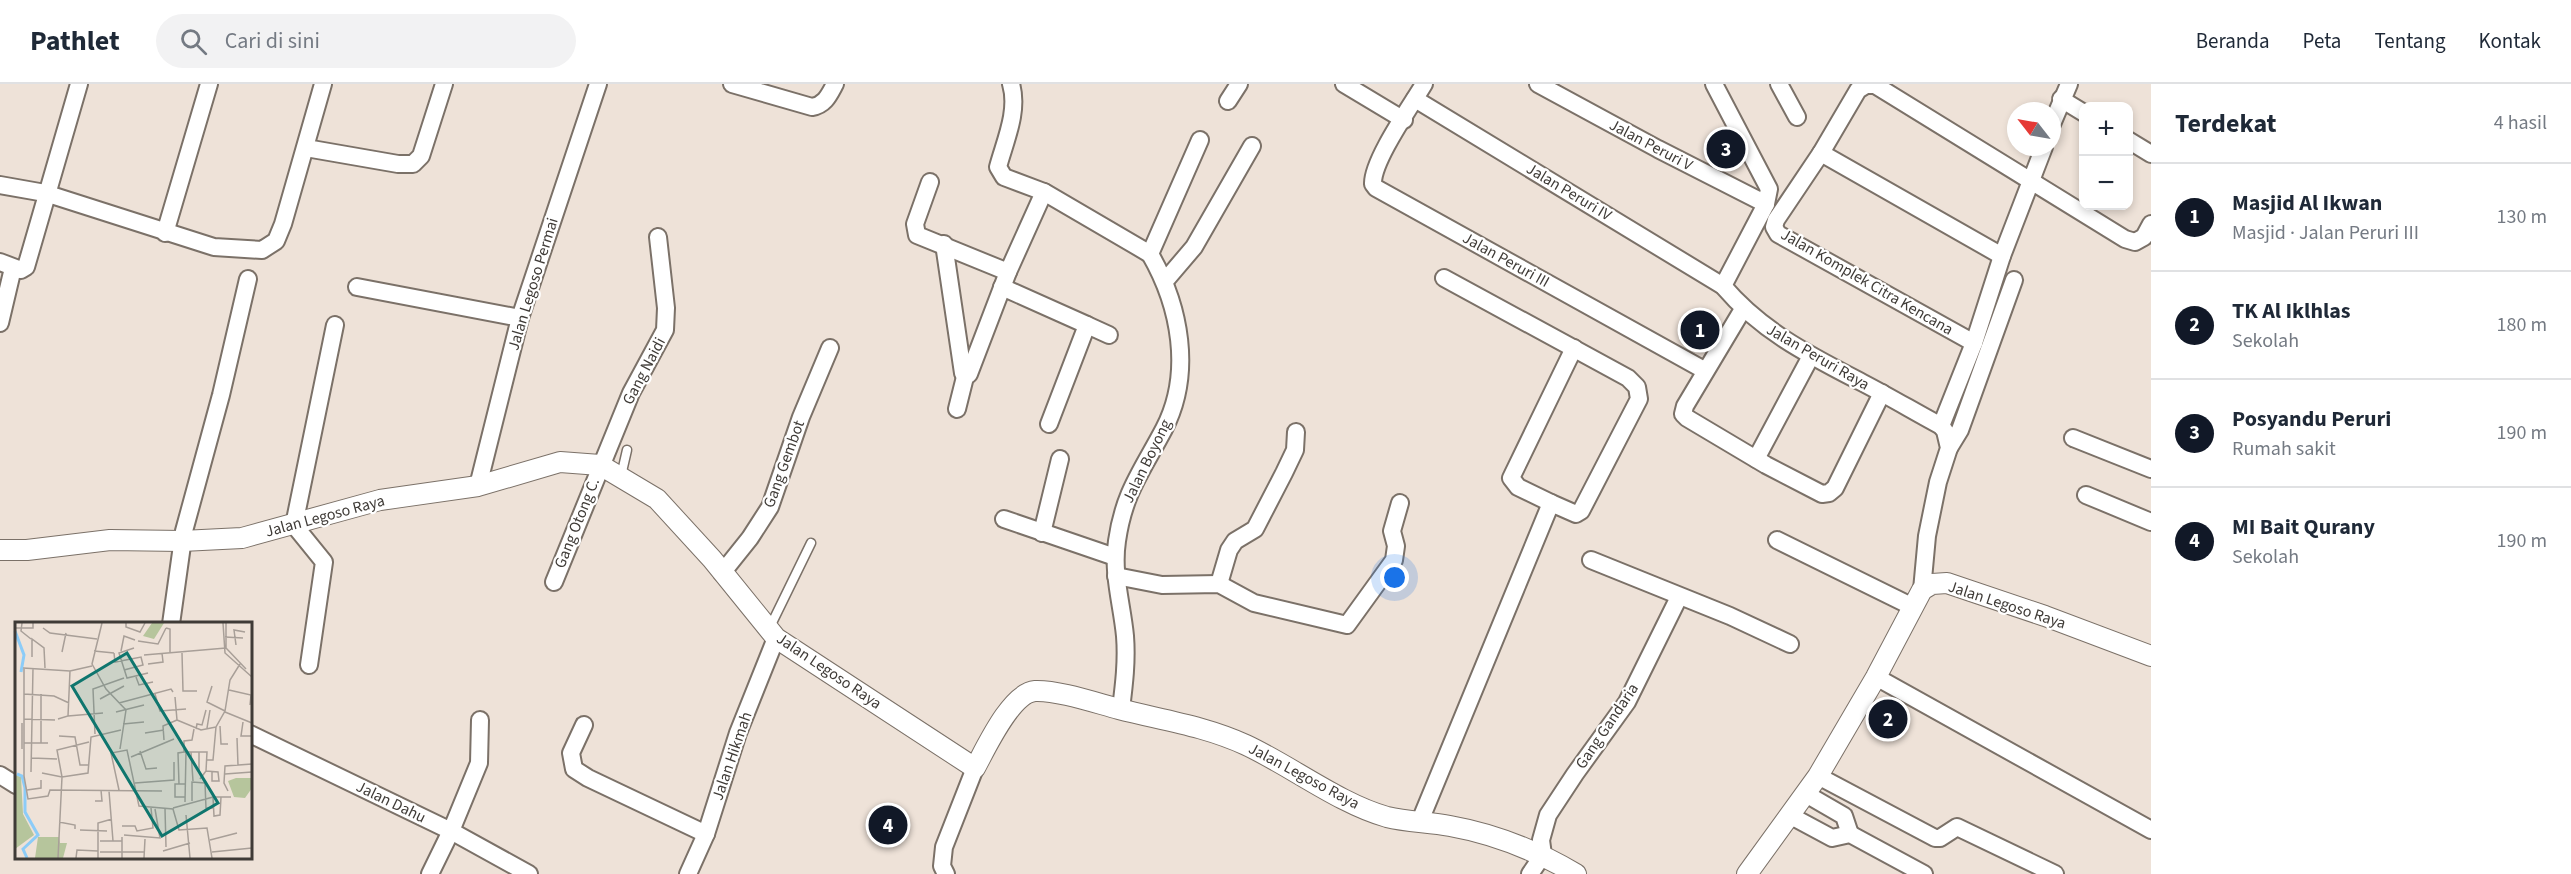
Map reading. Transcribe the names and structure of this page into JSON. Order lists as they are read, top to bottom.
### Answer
{
  "streets": {
    "street": [
      "Jalan Peruri V",
      "Jalan Peruri IV",
      "Jalan Peruri III",
      "Jalan Komplek Citra Kencana",
      "Jalan Legoso Permai",
      "Jalan Peruri Raya",
      "Gang Naidi",
      "Jalan Boyong",
      "Gang Gembot",
      "Jalan Legoso Raya",
      "Gang Otong C.",
      "Gang Gandaria",
      "Jalan Hikmah",
      "Jalan Dahu"
    ]
  },
  "crossings": [
    ["Jalan Peruri IV", "Jalan Peruri III"],
    ["Jalan Peruri IV", "Jalan Peruri Raya"],
    ["Jalan Komplek Citra Kencana", "Jalan Peruri Raya"],
    ["Jalan Legoso Permai", "Jalan Legoso Raya"],
    ["Gang Naidi", "Jalan Legoso Raya"],
    ["Gang Naidi", "Gang Otong C."],
    ["Jalan Boyong", "Jalan Legoso Raya"],
    ["Gang Gembot", "Jalan Legoso Raya"],
    ["Jalan Legoso Raya", "Gang Otong C."],
    ["Jalan Legoso Raya", "Gang Gandaria"],
    ["Jalan Legoso Raya", "Jalan Hikmah"]
  ],
  "north": "top left",
  "page": {
    "header": "Pathlet",
    "search": "Cari di sini",
    "nav": [
      "Beranda",
      "Peta",
      "Tentang",
      "Kontak"
    ],
    "heading": ["Terdekat", "4 hasil"],
    "map_buttons": ["+", "−"],
    "pins": [
      "3",
      "1",
      "2",
      "4"
    ],
    "list": [
      {
        "mark": "1",
        "name": "Masjid Al Ikwan",
        "note": "Masjid · Jalan Peruri III",
        "value": "130 m"
      },
      {
        "mark": "2",
        "name": "TK Al Iklhlas",
        "note": "Sekolah",
        "value": "180 m"
      },
      {
        "mark": "3",
        "name": "Posyandu Peruri",
        "note": "Rumah sakit",
        "value": "190 m"
      },
      {
        "mark": "4",
        "name": "MI Bait Qurany",
        "note": "Sekolah",
        "value": "190 m"
      }
    ]
  }
}
